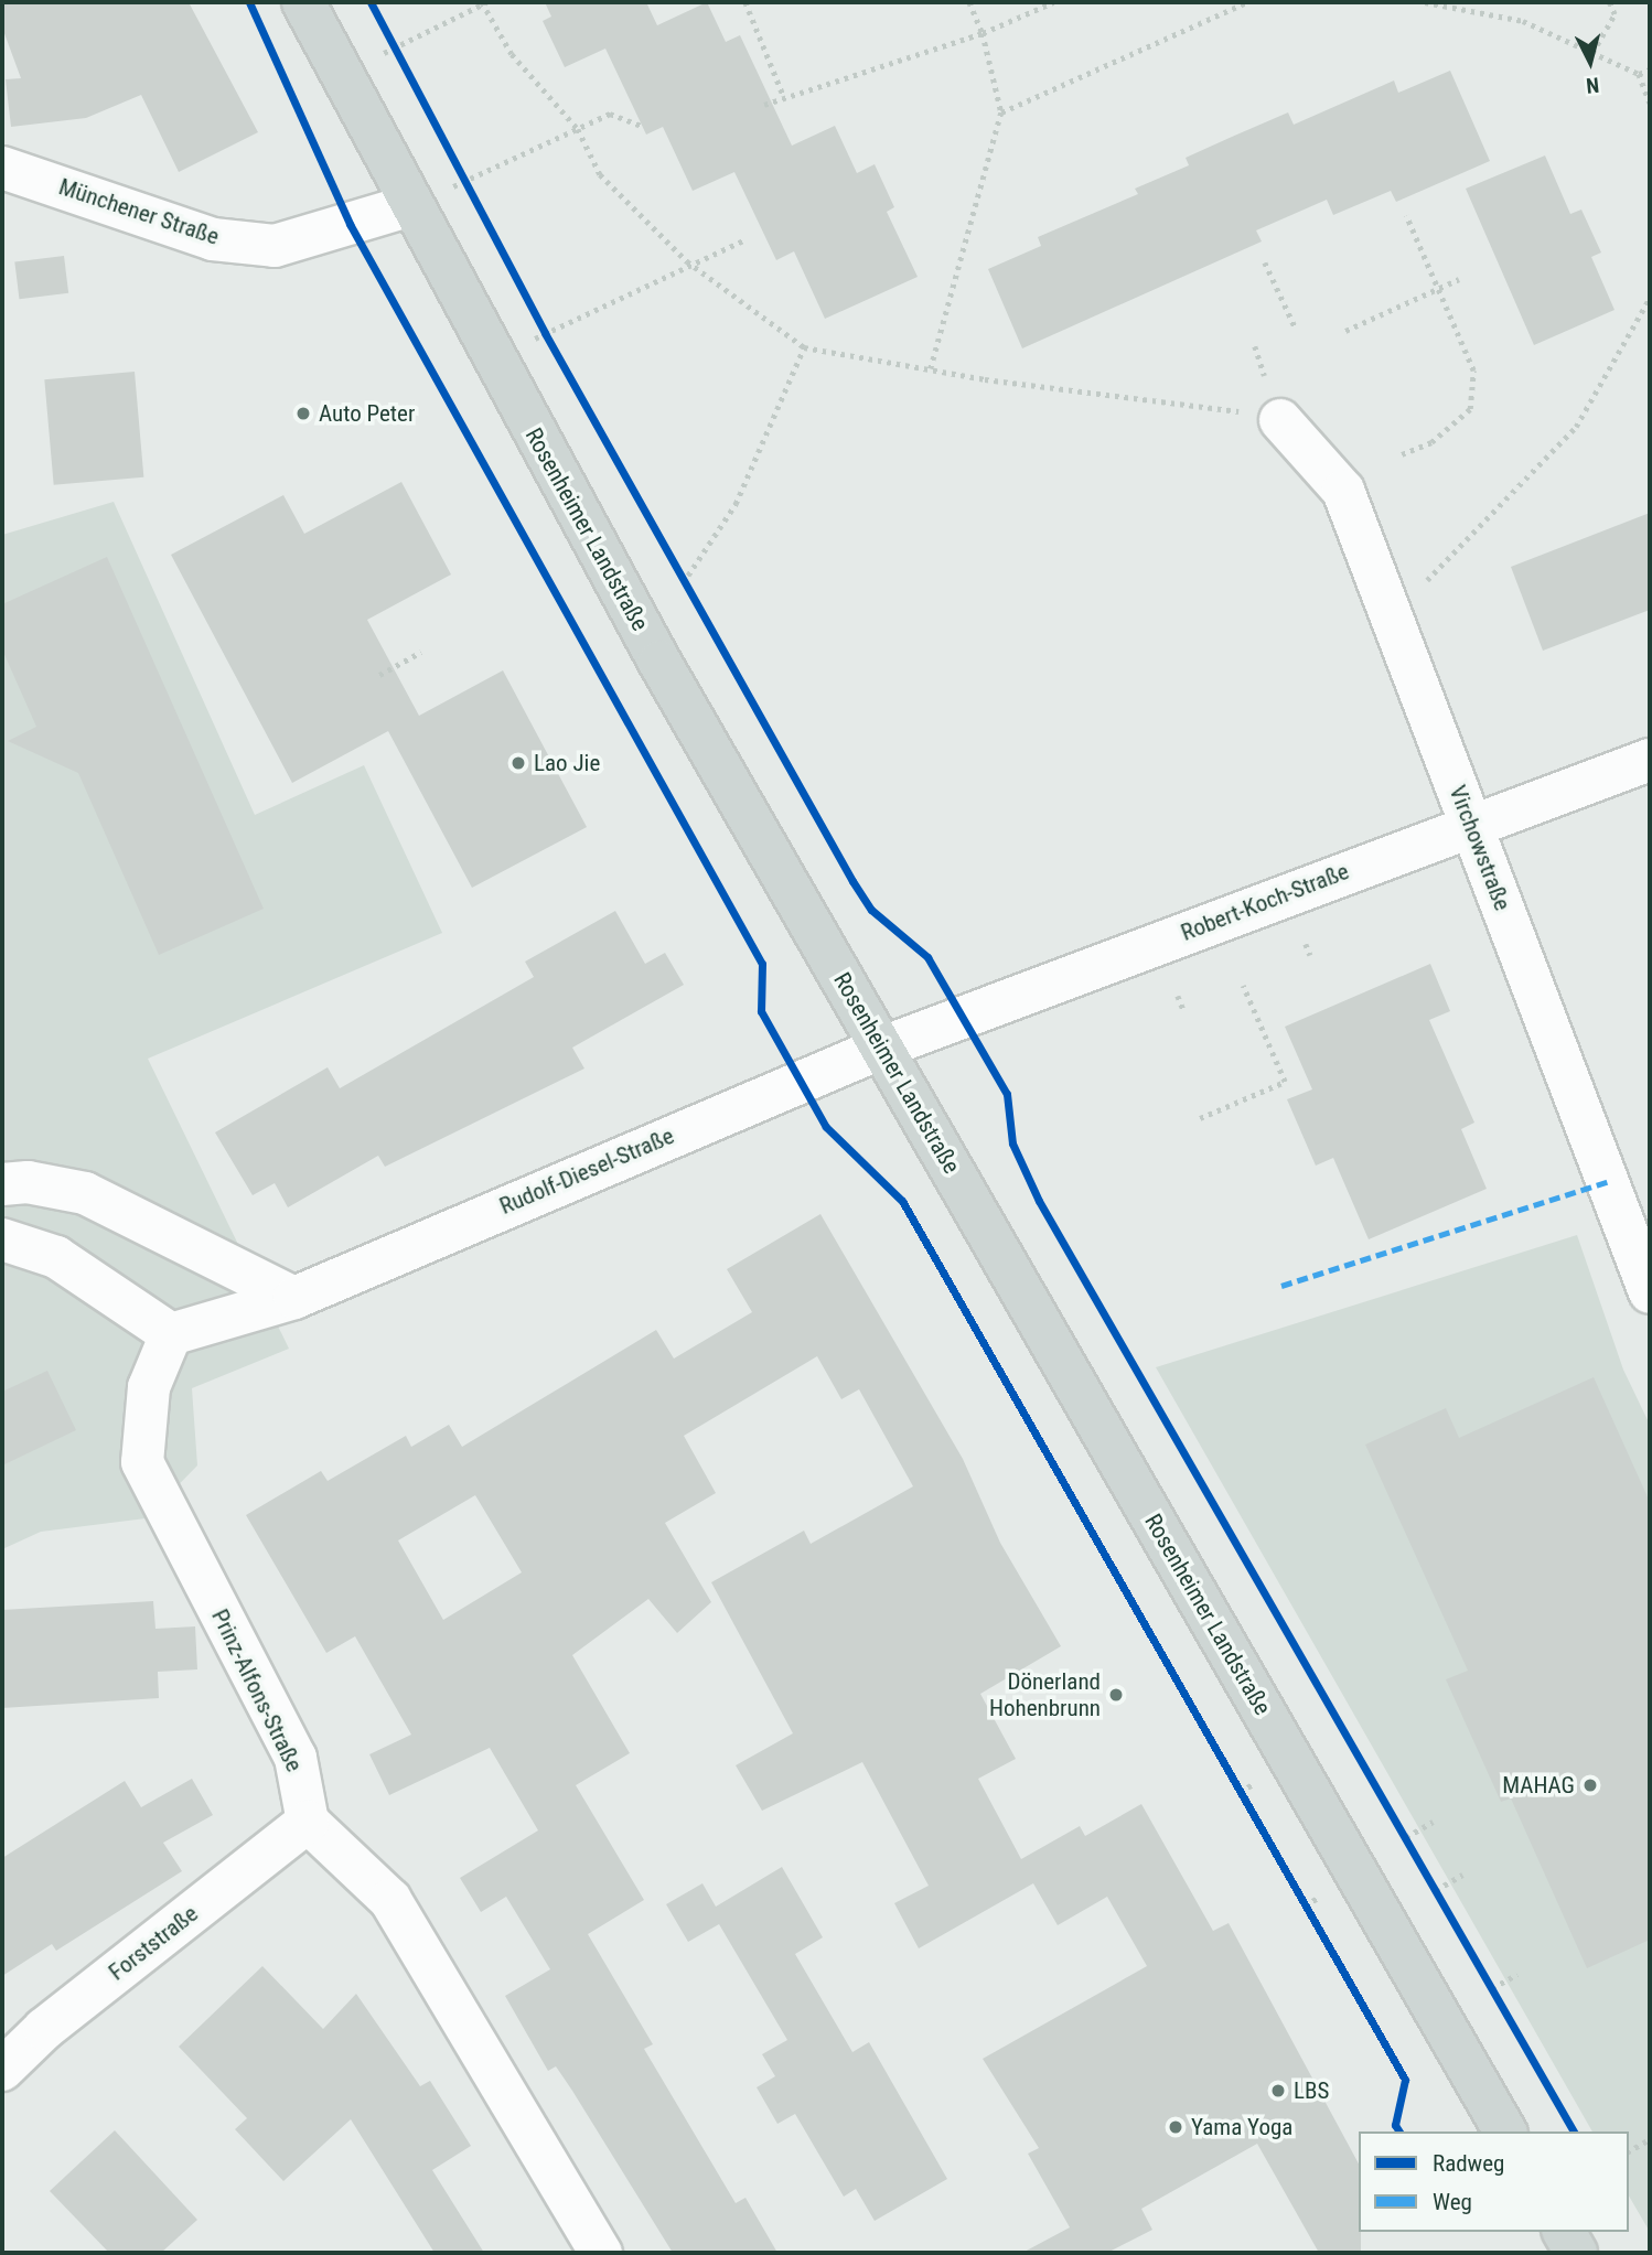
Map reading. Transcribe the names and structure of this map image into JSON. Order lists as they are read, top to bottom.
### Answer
{
  "streets": {
    "main road": ["Rosenheimer Landstraße"],
    "street": [
      "Münchener Straße",
      "Virchowstraße",
      "Robert-Koch-Straße",
      "Rudolf-Diesel-Straße",
      "Prinz-Alfons-Straße",
      "Forststraße"
    ]
  },
  "crossings": [
    ["Münchener Straße", "Rosenheimer Landstraße"],
    ["Rosenheimer Landstraße", "Robert-Koch-Straße"],
    ["Rosenheimer Landstraße", "Rudolf-Diesel-Straße"],
    ["Virchowstraße", "Robert-Koch-Straße"],
    ["Robert-Koch-Straße", "Rudolf-Diesel-Straße"],
    ["Rudolf-Diesel-Straße", "Prinz-Alfons-Straße"],
    ["Prinz-Alfons-Straße", "Forststraße"]
  ],
  "places": [
    "Auto Peter",
    "Lao Jie",
    "Dönerland Hohenbrunn",
    "MAHAG",
    "LBS",
    "Yama Yoga"
  ],
  "legend": ["Radweg", "Weg"],
  "north": "bottom"
}
